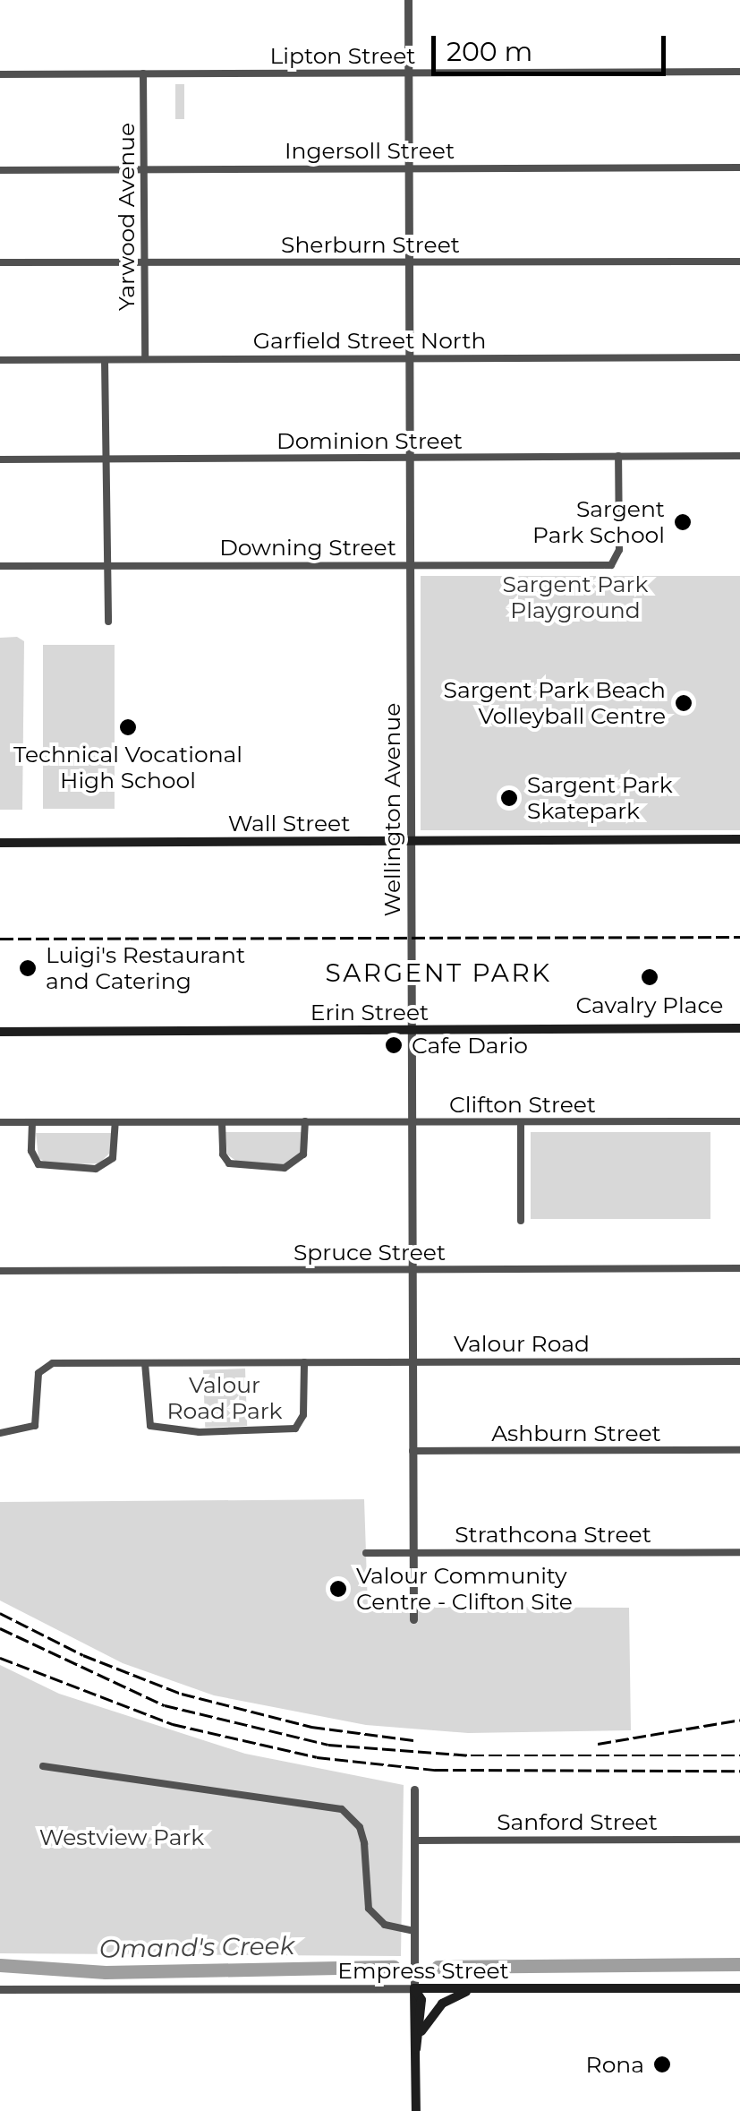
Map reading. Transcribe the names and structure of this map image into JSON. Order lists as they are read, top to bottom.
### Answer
{
  "streets": {
    "main road": ["Wall Street", "Erin Street", "Empress Street"],
    "street": [
      "Lipton Street",
      "Ingersoll Street",
      "Yarwood Avenue",
      "Sherburn Street",
      "Garfield Street North",
      "Dominion Street",
      "Downing Street",
      "Wellington Avenue",
      "Clifton Street",
      "Spruce Street",
      "Valour Road",
      "Ashburn Street",
      "Strathcona Street",
      "Sanford Street"
    ]
  },
  "crossings": [
    ["Lipton Street", "Yarwood Avenue"],
    ["Lipton Street", "Wellington Avenue"],
    ["Ingersoll Street", "Yarwood Avenue"],
    ["Ingersoll Street", "Wellington Avenue"],
    ["Yarwood Avenue", "Sherburn Street"],
    ["Yarwood Avenue", "Garfield Street North"],
    ["Sherburn Street", "Wellington Avenue"],
    ["Garfield Street North", "Wellington Avenue"],
    ["Dominion Street", "Downing Street"],
    ["Dominion Street", "Wellington Avenue"],
    ["Downing Street", "Wellington Avenue"],
    ["Wellington Avenue", "Wall Street"],
    ["Wellington Avenue", "Erin Street"],
    ["Wellington Avenue", "Clifton Street"],
    ["Wellington Avenue", "Spruce Street"],
    ["Wellington Avenue", "Valour Road"],
    ["Wellington Avenue", "Ashburn Street"],
    ["Wellington Avenue", "Strathcona Street"]
  ],
  "districts": ["SARGENT PARK"],
  "water": ["Omand's Creek"],
  "parks": ["Sargent Park Playground", "Valour Road Park", "Westview Park"],
  "places": [
    "Sargent Park School",
    "Sargent Park Beach Volleyball Centre",
    "Technical Vocational High School",
    "Sargent Park Skatepark",
    "Luigi's Restaurant and Catering",
    "Cavalry Place",
    "Cafe Dario",
    "Valour Community Centre - Clifton Site",
    "Rona"
  ],
  "scale_bar": "200 m"
}
